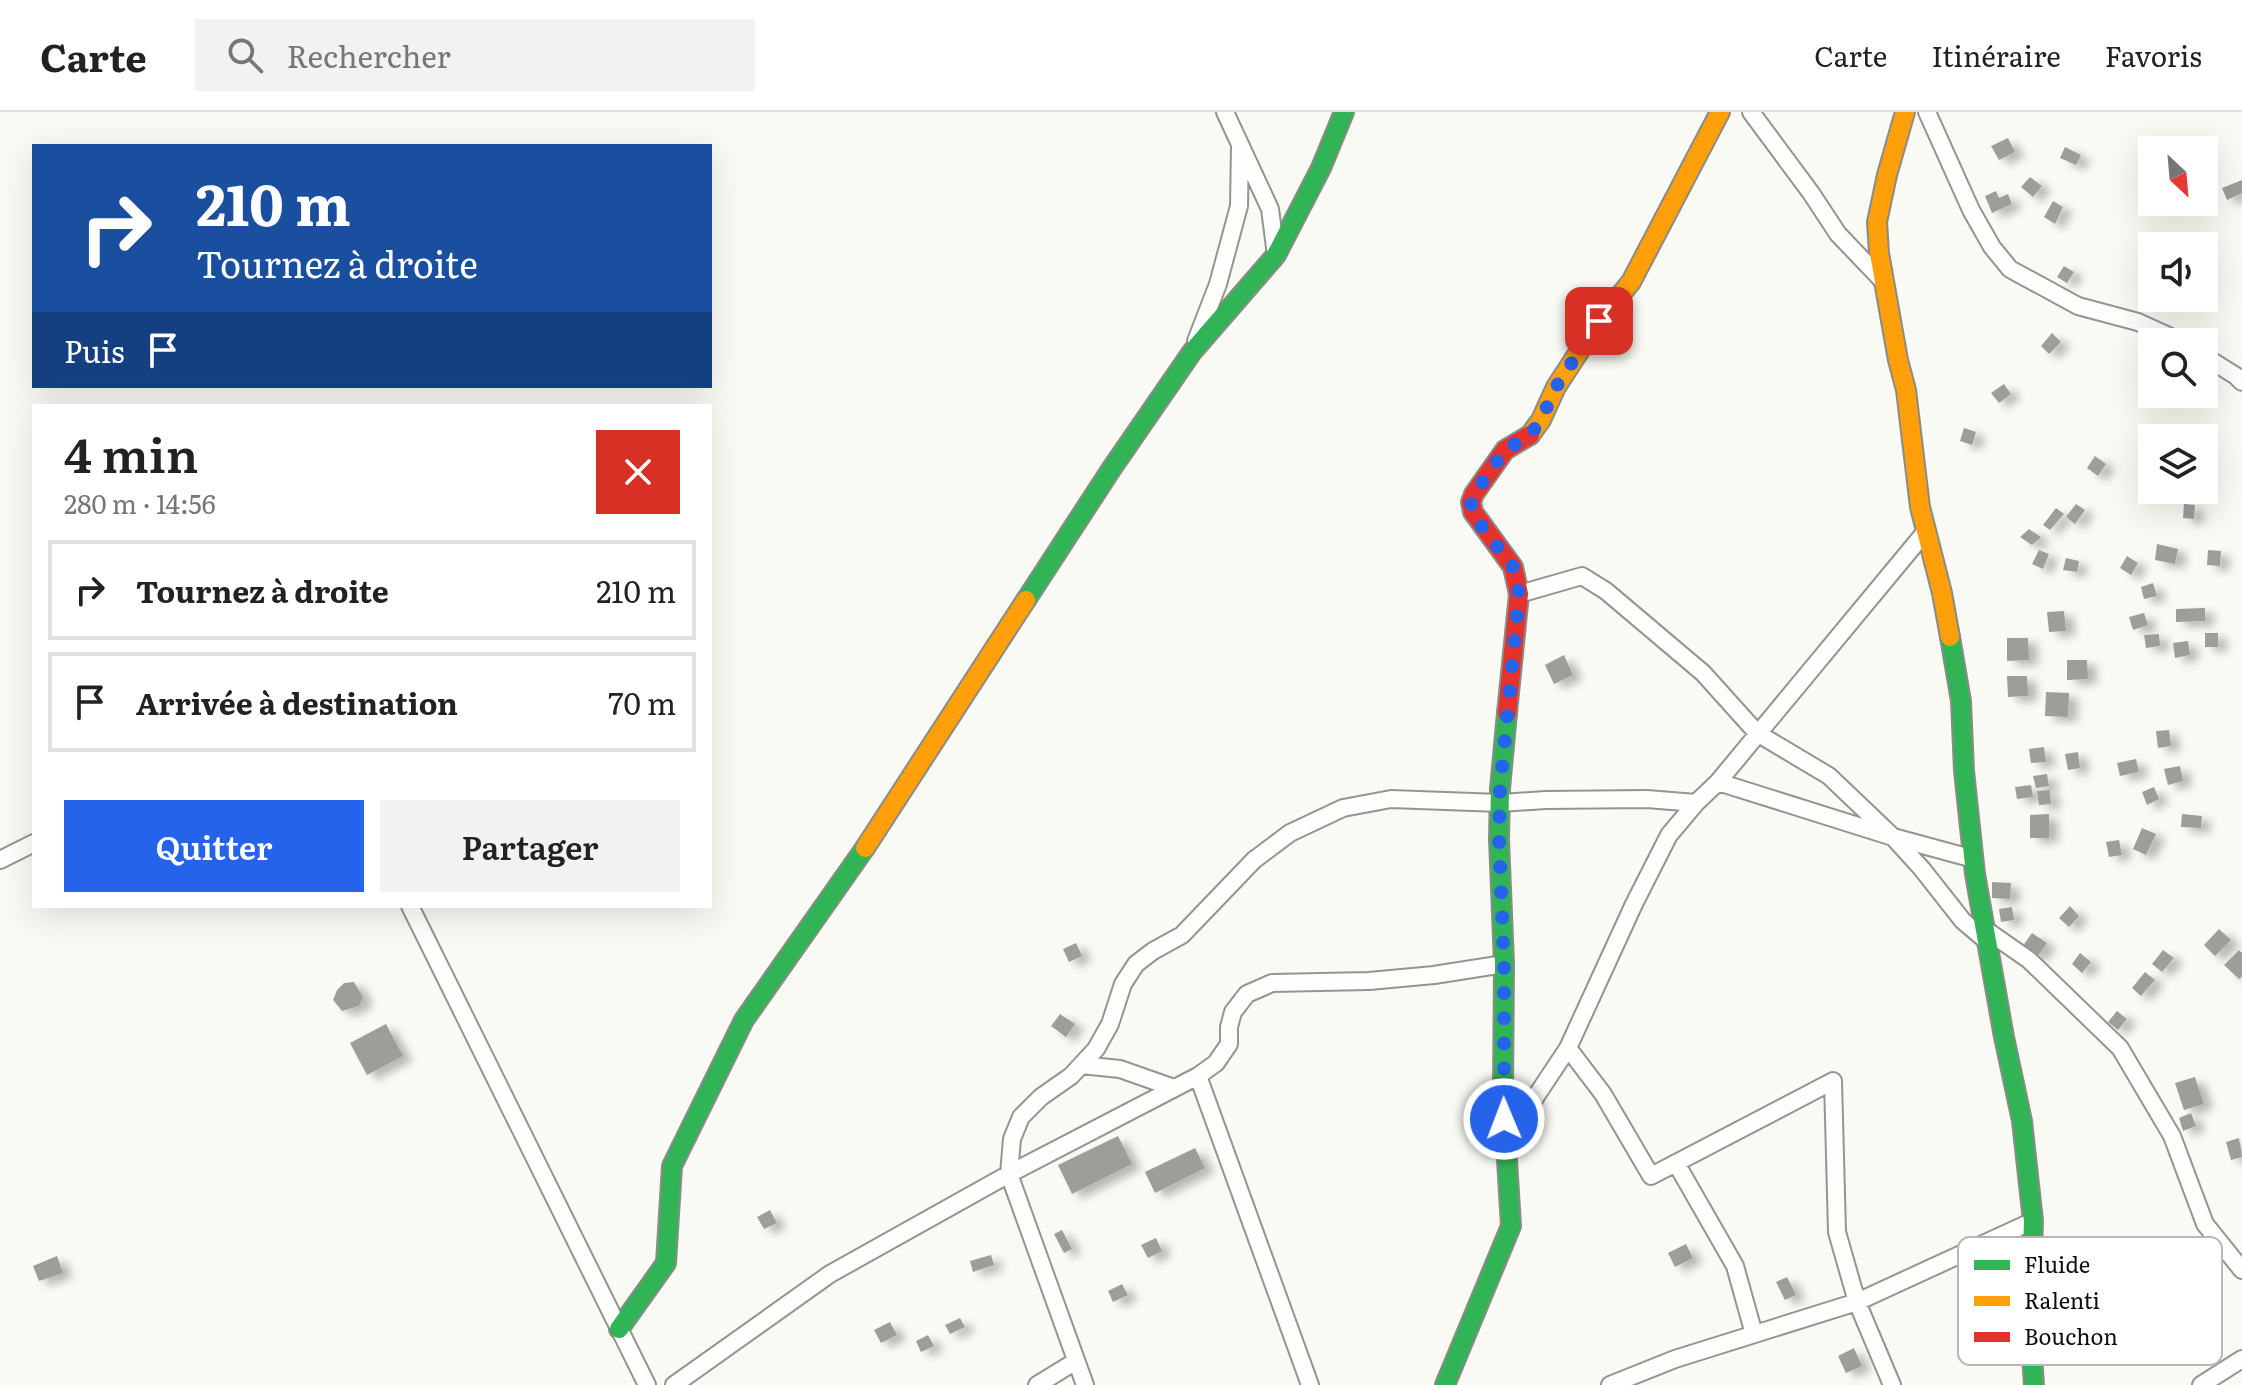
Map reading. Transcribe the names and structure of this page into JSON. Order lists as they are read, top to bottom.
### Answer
{
  "legend": ["Fluide", "Ralenti", "Bouchon"],
  "north": "bottom right",
  "page": {
    "header": "Carte",
    "search": "Rechercher",
    "nav": ["Carte", "Itinéraire", "Favoris"],
    "turn": ["210 m", "Tournez à droite"],
    "then": "Puis",
    "heading": ["4 min", "280 m · 14:56"],
    "list": [
      {
        "name": "Tournez à droite",
        "value": "210 m"
      },
      {
        "name": "Arrivée à destination",
        "value": "70 m"
      }
    ],
    "buttons": ["Quitter", "Partager"]
  }
}
